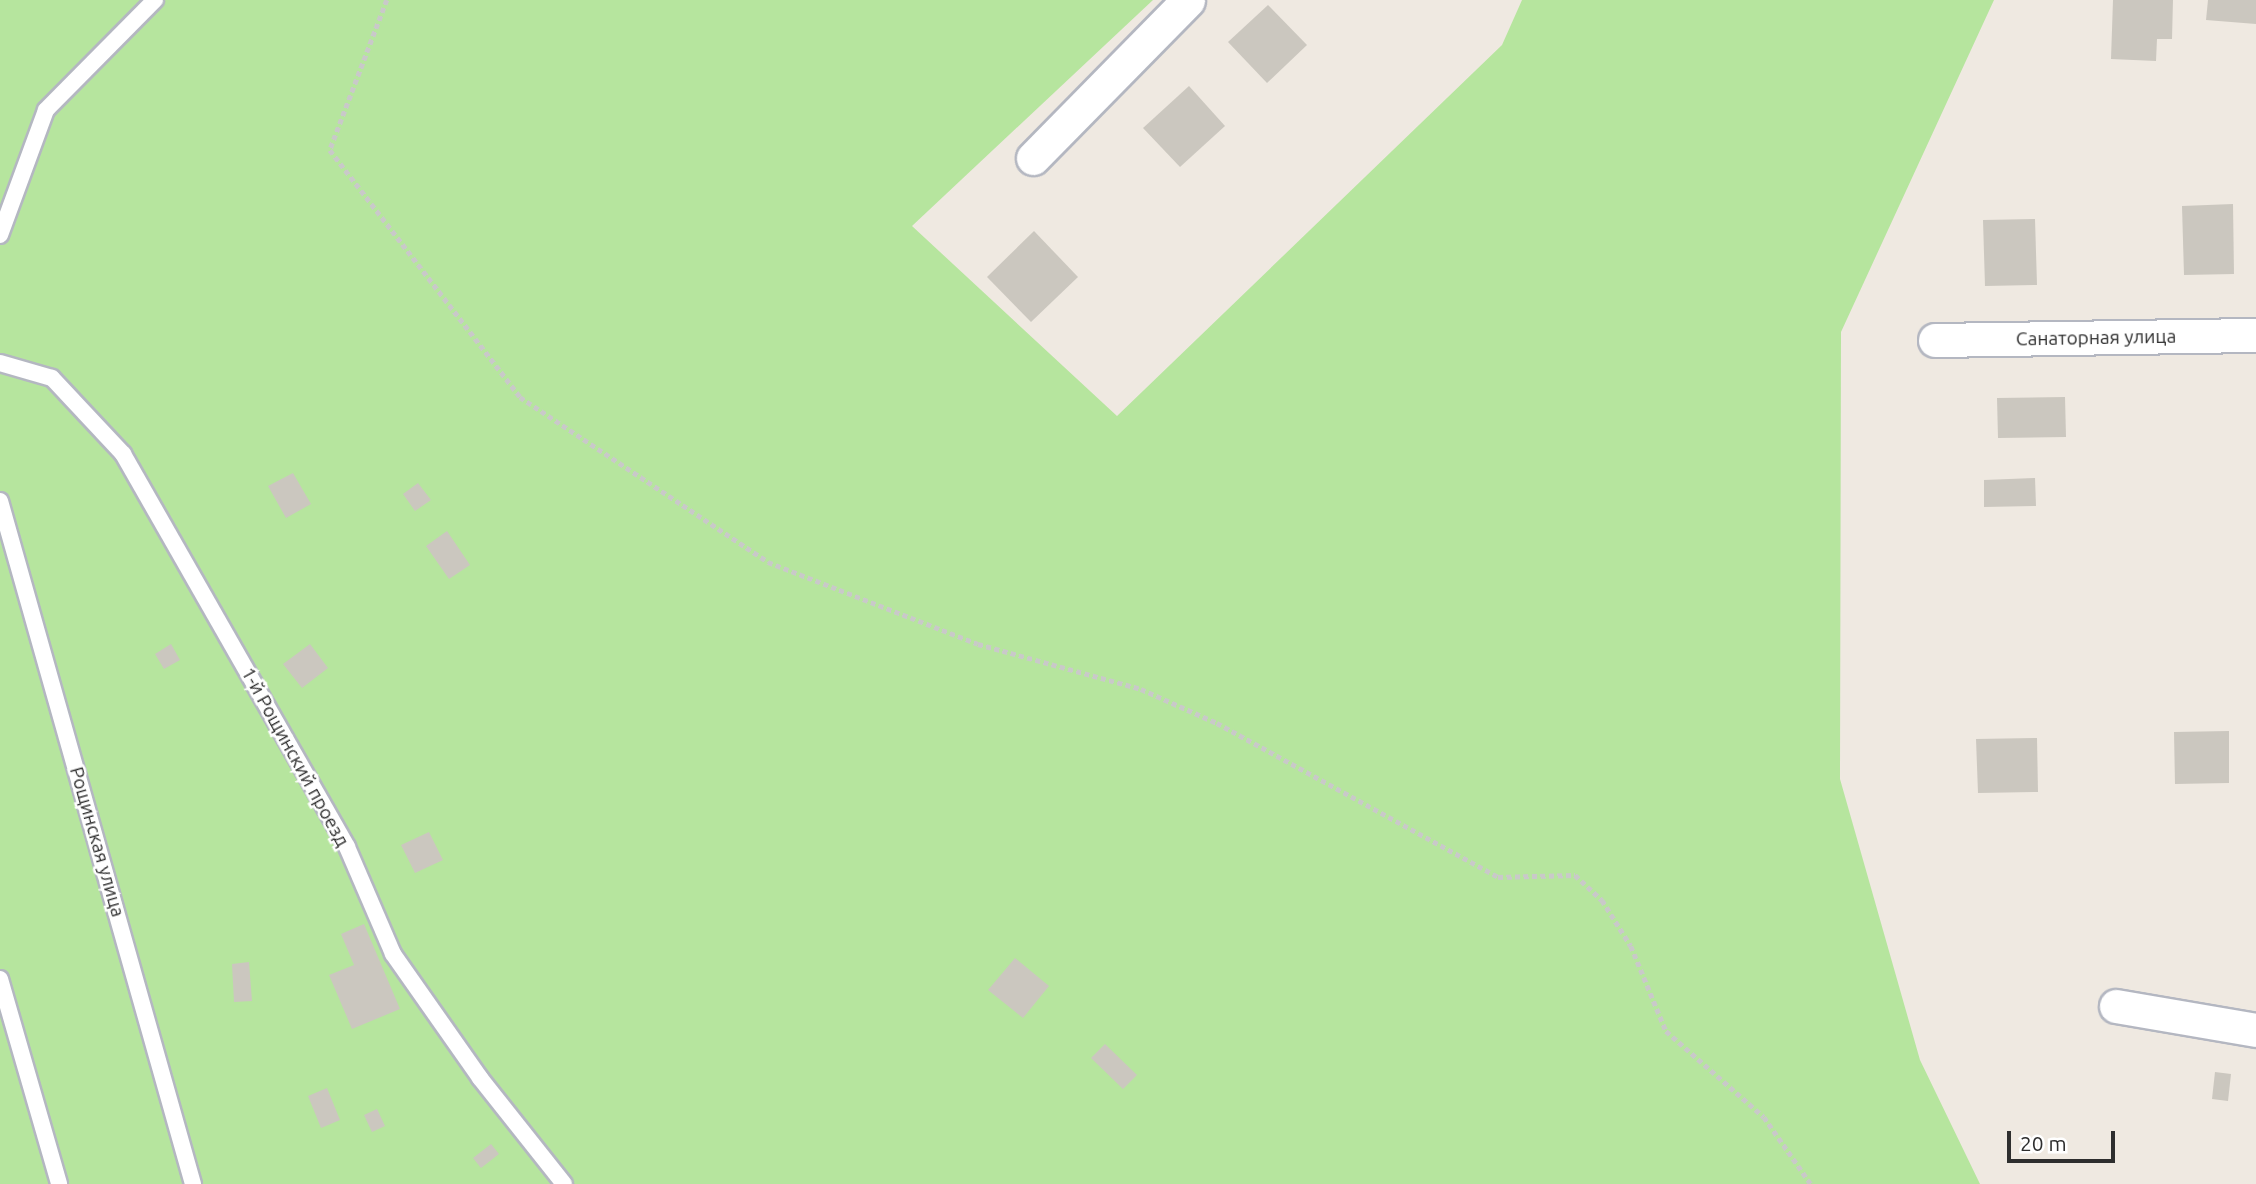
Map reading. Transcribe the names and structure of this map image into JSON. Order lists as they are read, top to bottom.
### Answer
{
  "streets": {
    "street": ["Санаторная улица"],
    "lane": ["1-й Рощинский проезд", "Рощинская улица"]
  },
  "scale_bar": "20 m"
}
